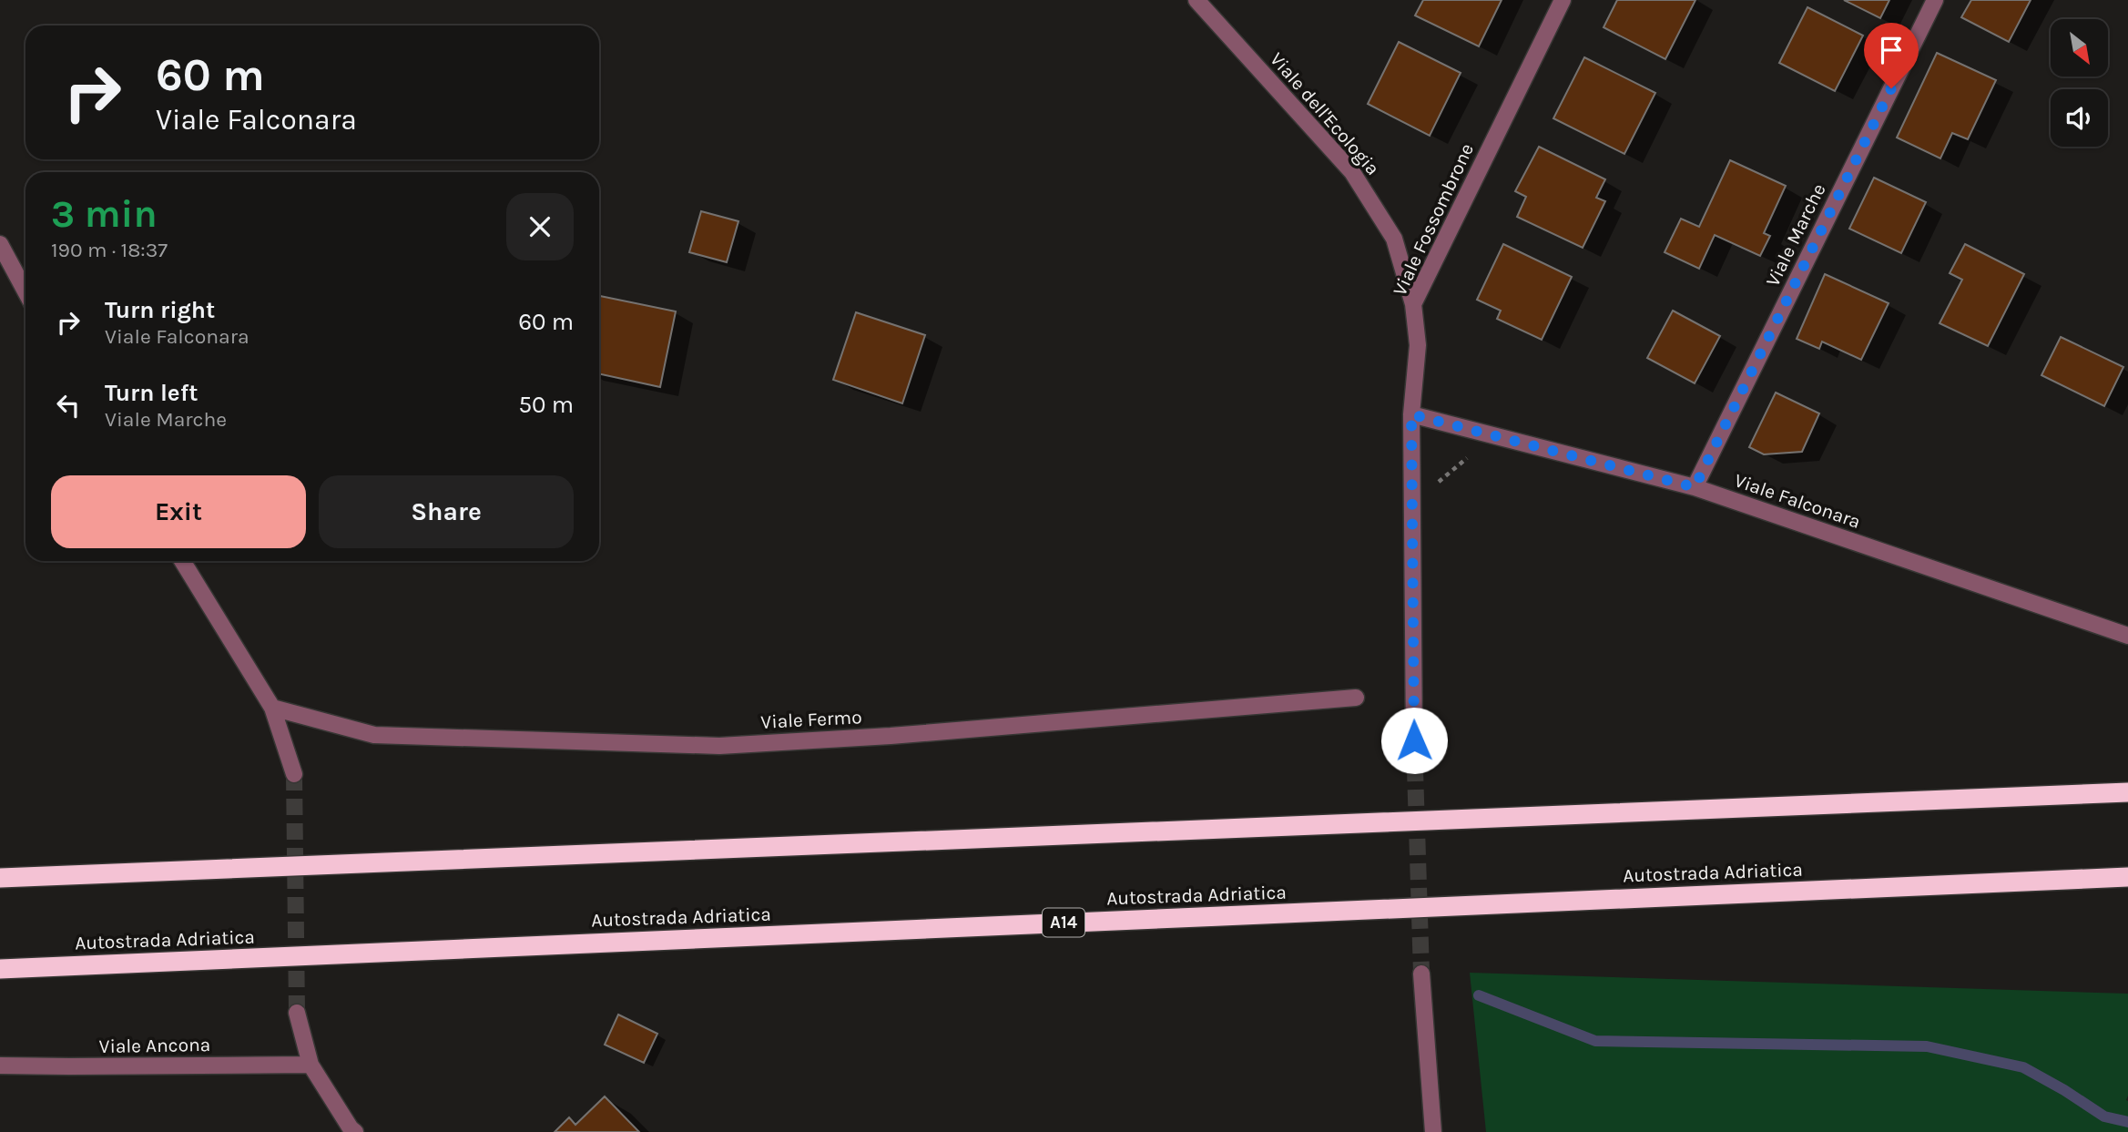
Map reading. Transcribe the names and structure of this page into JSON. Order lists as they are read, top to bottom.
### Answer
{
  "streets": {
    "highway": ["Autostrada Adriatica", "A14"],
    "street": [
      "Viale dell'Ecologia",
      "Viale Fossombrone",
      "Viale Marche",
      "Viale Falconara",
      "Viale Fermo",
      "Viale Ancona"
    ]
  },
  "crossings": [
    ["Viale dell'Ecologia", "Viale Fossombrone"],
    ["Viale Fossombrone", "Viale Falconara"],
    ["Viale Marche", "Viale Falconara"]
  ],
  "north": "bottom right",
  "page": {
    "turn": ["60 m", "Viale Falconara"],
    "heading": ["3 min", "190 m · 18:37"],
    "list": [
      {
        "name": "Turn right",
        "note": "Viale Falconara",
        "value": "60 m"
      },
      {
        "name": "Turn left",
        "note": "Viale Marche",
        "value": "50 m"
      }
    ],
    "buttons": ["Exit", "Share"]
  }
}
